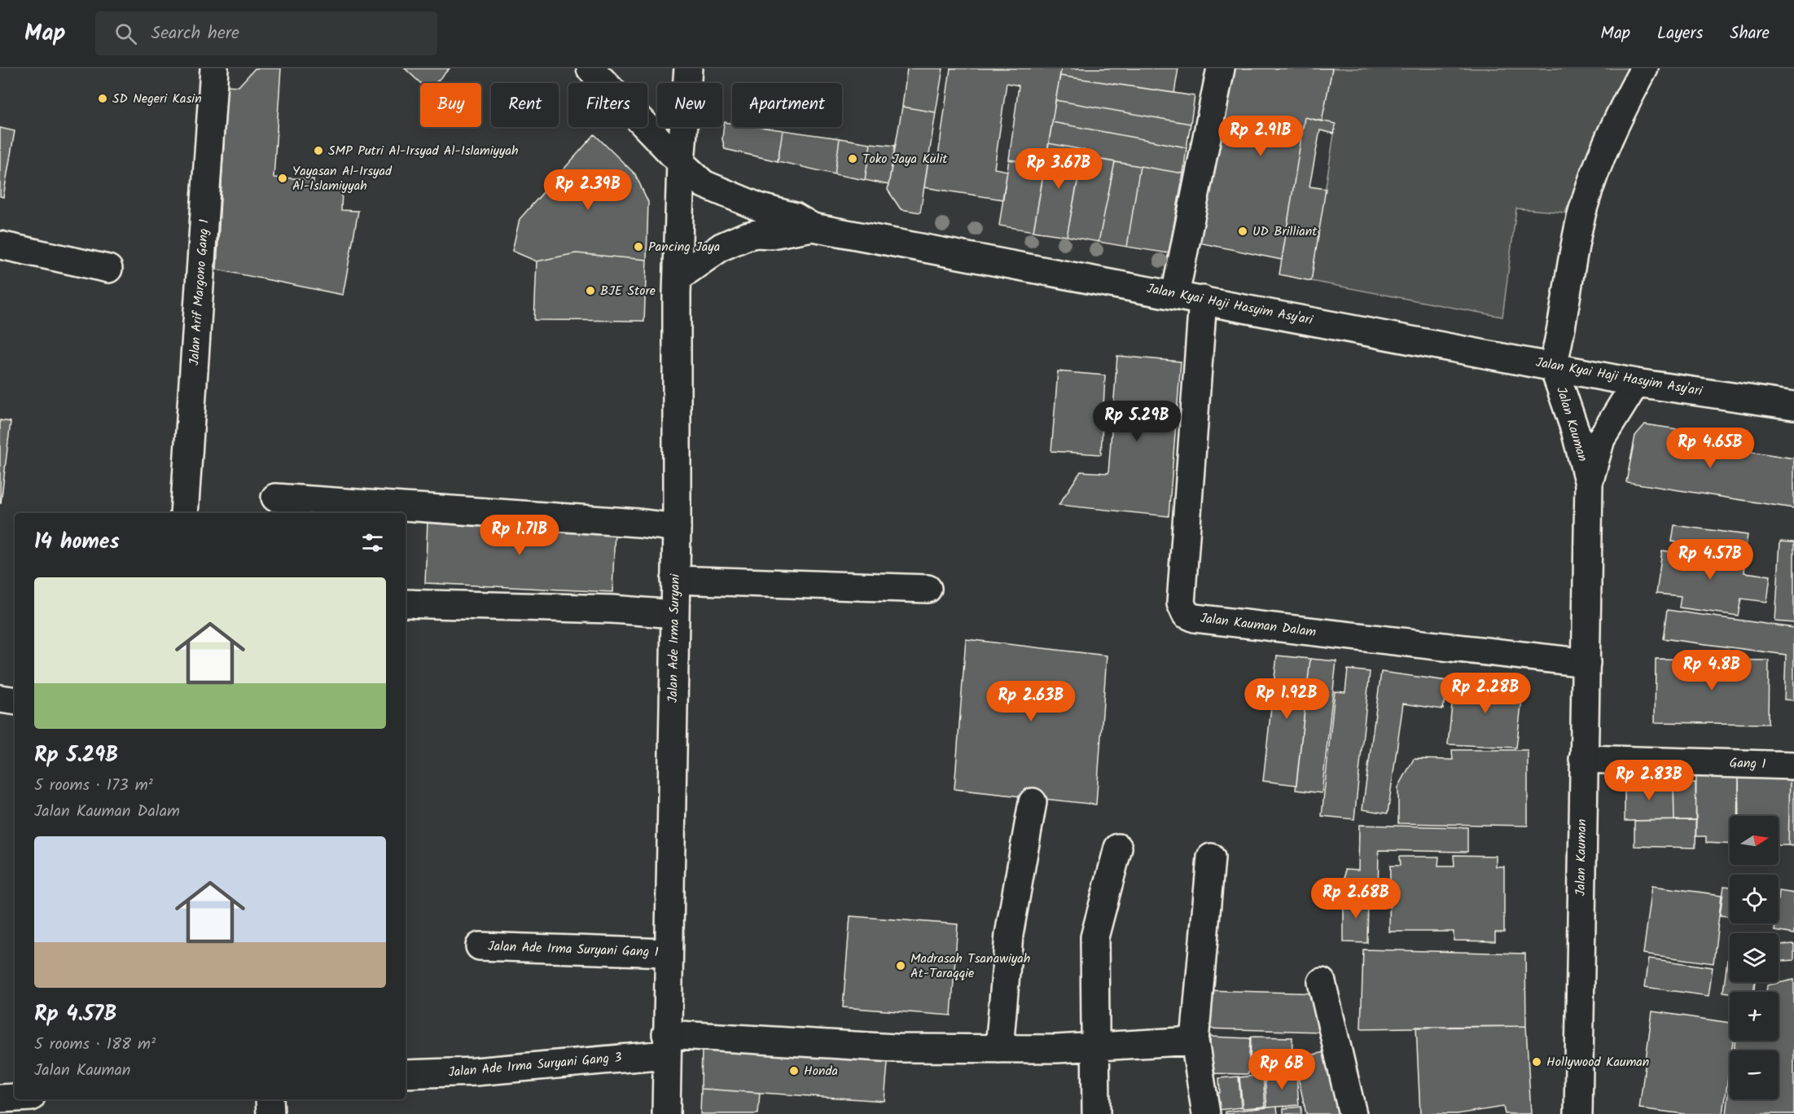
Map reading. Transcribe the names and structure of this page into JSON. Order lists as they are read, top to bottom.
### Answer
{
  "streets": {
    "street": [
      "Jalan Arif Margono Gang 1",
      "Jalan Kyai Haji Hasyim Asy'ari",
      "Jalan Kauman",
      "Jalan Kauman Dalam",
      "Jalan Ade Irma Suryani",
      "Gang 1",
      "Jalan Ade Irma Suryani Gang 1",
      "Jalan Ade Irma Suryani Gang 3"
    ]
  },
  "crossings": [
    ["Jalan Kyai Haji Hasyim Asy'ari", "Jalan Kauman"],
    ["Jalan Kyai Haji Hasyim Asy'ari", "Jalan Kauman Dalam"],
    ["Jalan Kyai Haji Hasyim Asy'ari", "Jalan Ade Irma Suryani"],
    ["Jalan Kauman", "Jalan Kauman Dalam"],
    ["Jalan Kauman", "Gang 1"],
    ["Jalan Ade Irma Suryani", "Jalan Ade Irma Suryani Gang 1"],
    ["Jalan Ade Irma Suryani", "Jalan Ade Irma Suryani Gang 3"]
  ],
  "places": [
    "SD Negeri Kasin",
    "SMP Putri Al-Irsyad Al-Islamiyyah",
    "Toko Jaya Kulit",
    "Yayasan Al-Irsyad Al-Islamiyyah",
    "UD Brilliant",
    "Pancing Jaya",
    "BJE Store",
    "Madrasah Tsanawiyah At-Taraqqie",
    "Hollywood Kauman",
    "Honda"
  ],
  "north": "right",
  "page": {
    "header": "Map",
    "search": "Search here",
    "nav": ["Map", "Layers", "Share"],
    "chip": [
      "Buy",
      "Rent",
      "Filters",
      "New",
      "Apartment"
    ],
    "price": [
      "Rp 2.91B",
      "Rp 3.67B",
      "Rp 2.39B",
      "Rp 5.29B",
      "Rp 4.65B",
      "Rp 1.71B",
      "Rp 4.57B",
      "Rp 4.8B",
      "Rp 2.28B",
      "Rp 1.92B",
      "Rp 2.63B",
      "Rp 2.83B",
      "Rp 2.68B",
      "Rp 6B"
    ],
    "heading": "14 homes",
    "list": [
      {
        "name": "Rp 5.29B",
        "note": "5 rooms · 173 m² · Jalan Kauman Dalam"
      },
      {
        "name": "Rp 4.57B",
        "note": "5 rooms · 188 m² · Jalan Kauman"
      }
    ],
    "map_buttons": ["+", "−"]
  }
}
